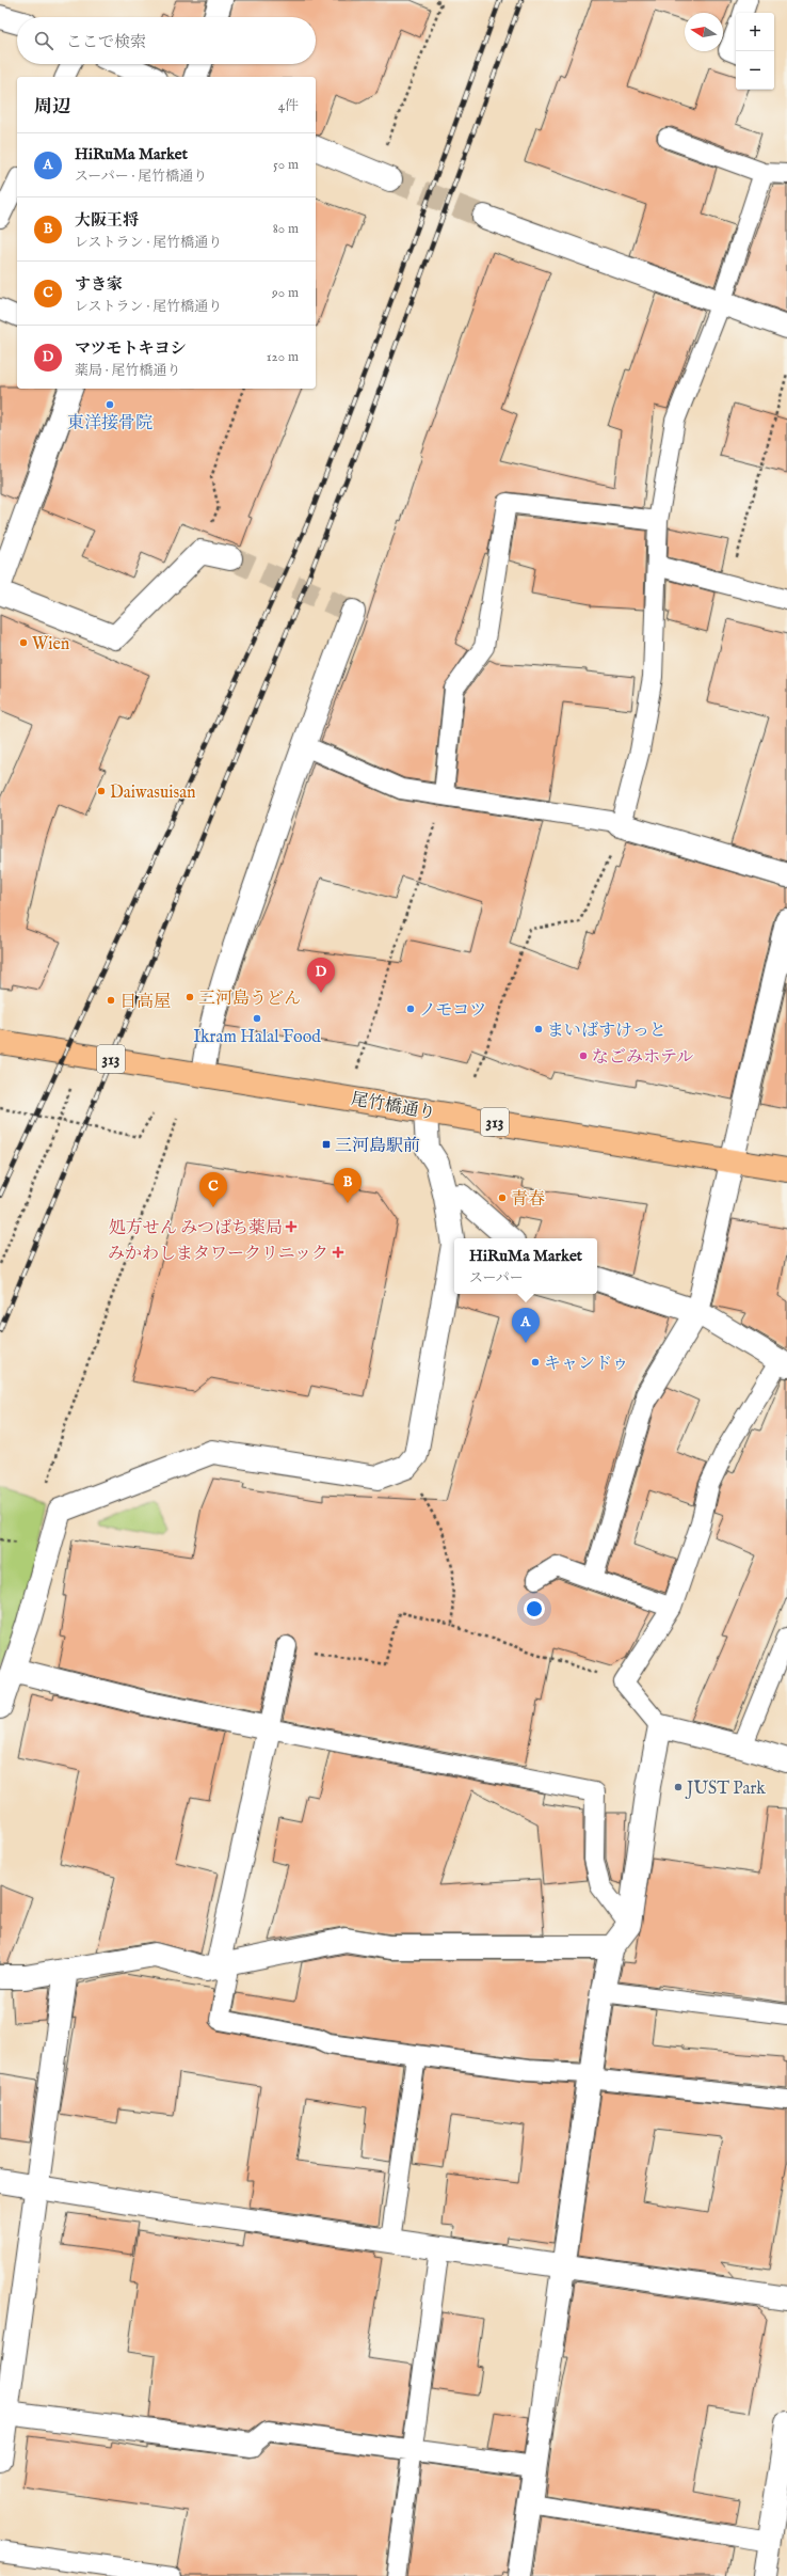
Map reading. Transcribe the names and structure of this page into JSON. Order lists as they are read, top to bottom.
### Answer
{
  "streets": {
    "main road": ["313", "尾竹橋通り"]
  },
  "places": {
    "other": [
      "東洋接骨院",
      "Wien",
      "Daiwasuisan",
      "三河島うどん",
      "日高屋",
      "ノモコツ",
      "Ikram Halal Food",
      "まいばすけっと",
      "なごみホテル",
      "青春",
      "キャンドゥ",
      "JUST Park"
    ],
    "transit": ["三河島駅前"],
    "health": ["処方せん みつばち薬局", "みかわしまタワークリニック"]
  },
  "north": "left",
  "page": {
    "map_buttons": ["+", "−"],
    "search": "ここで検索",
    "heading": ["周辺", "4件"],
    "list": [
      {
        "mark": "A",
        "name": "HiRuMa Market",
        "note": "スーパー · 尾竹橋通り",
        "value": "50 m"
      },
      {
        "mark": "B",
        "name": "大阪王将",
        "note": "レストラン · 尾竹橋通り",
        "value": "80 m"
      },
      {
        "mark": "C",
        "name": "すき家",
        "note": "レストラン · 尾竹橋通り",
        "value": "90 m"
      },
      {
        "mark": "D",
        "name": "マツモトキヨシ",
        "note": "薬局 · 尾竹橋通り",
        "value": "120 m"
      }
    ],
    "pins": [
      "D",
      "B",
      "C",
      "A"
    ],
    "popup": ["HiRuMa Market", "スーパー"]
  }
}
